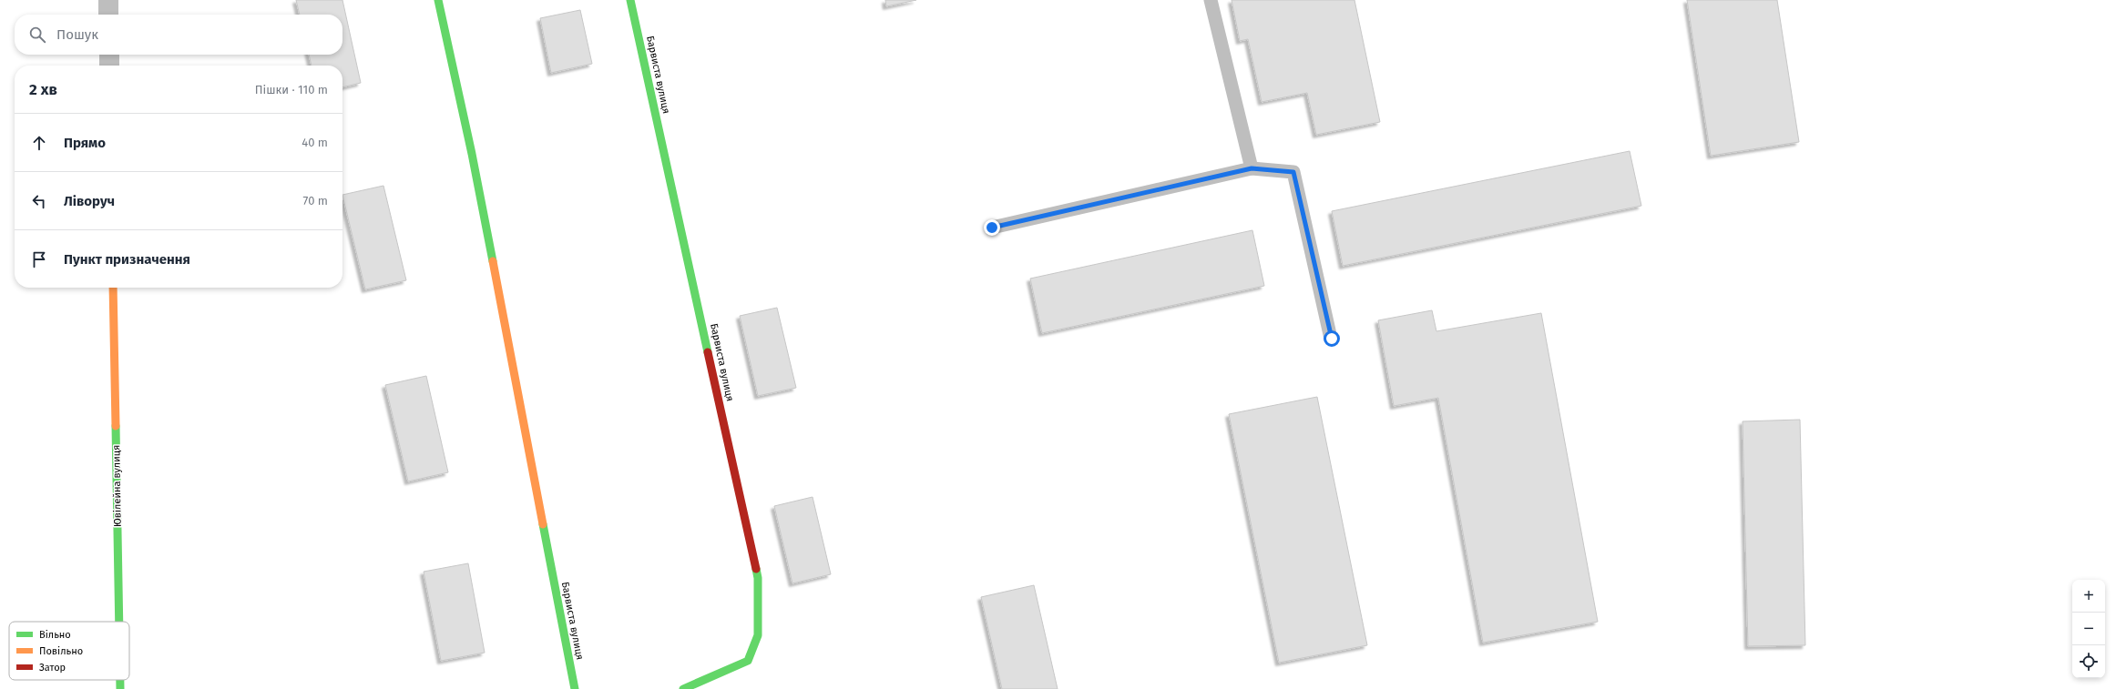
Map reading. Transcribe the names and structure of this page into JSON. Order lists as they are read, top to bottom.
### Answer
{
  "streets": {
    "street": ["Барвиста вулиця", "Ювілейна вулиця"]
  },
  "legend": ["Вільно", "Повільно", "Затор"],
  "page": {
    "search": "Пошук",
    "heading": ["2 хв", "Пішки · 110 m"],
    "list": [
      ["Прямо", "40 m"],
      ["Ліворуч", "70 m"],
      "Пункт призначення"
    ],
    "map_buttons": ["+", "−"]
  }
}
